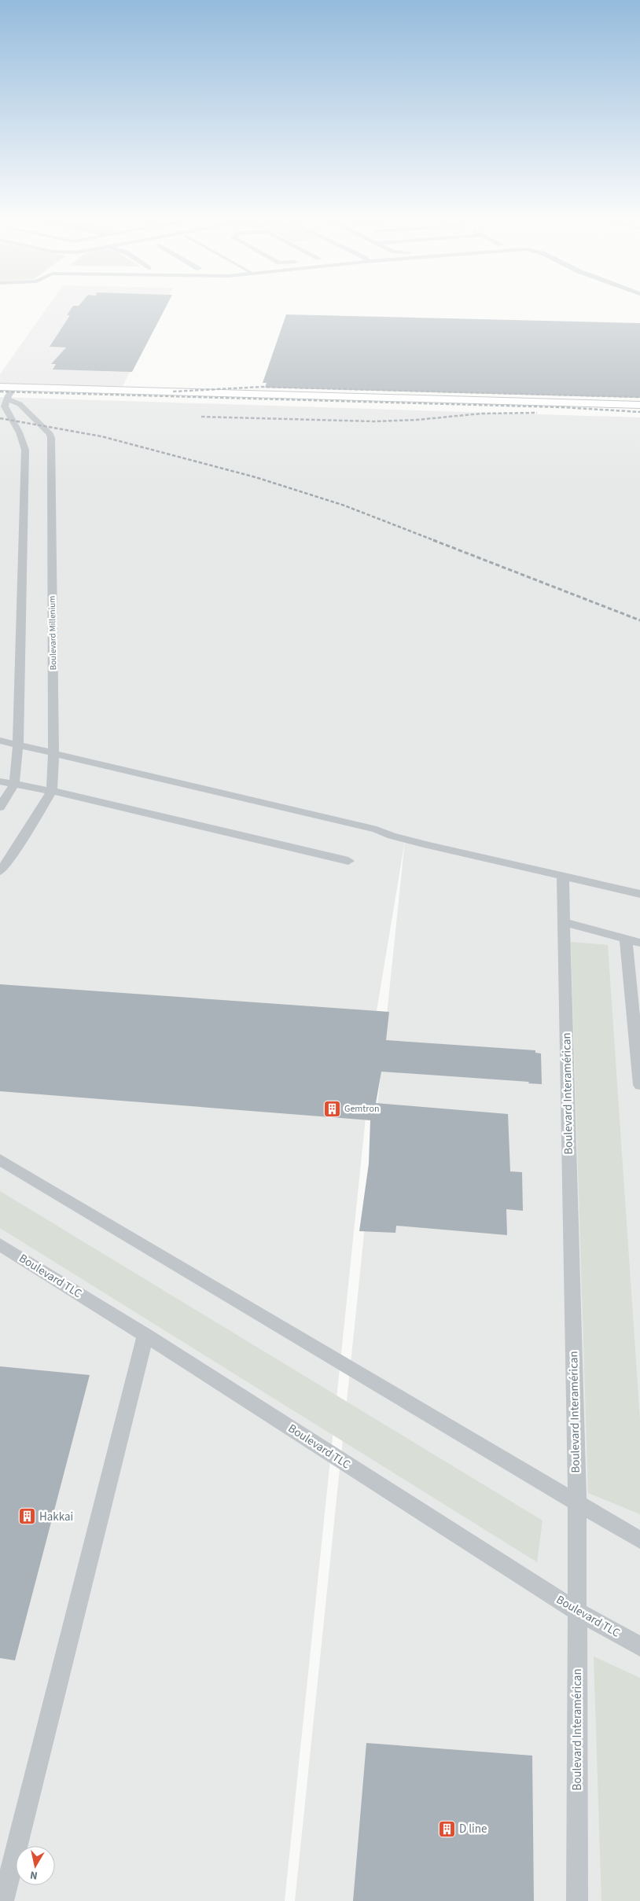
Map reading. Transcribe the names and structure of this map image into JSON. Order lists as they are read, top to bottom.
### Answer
{
  "streets": {
    "street": ["Boulevard Millenium", "Boulevard Interamérican", "Boulevard TLC"]
  },
  "crossings": [
    ["Boulevard Interamérican", "Boulevard TLC"]
  ],
  "places": {
    "building": ["Gemtron", "Hakkai", "D line"]
  },
  "north": "bottom"
}
